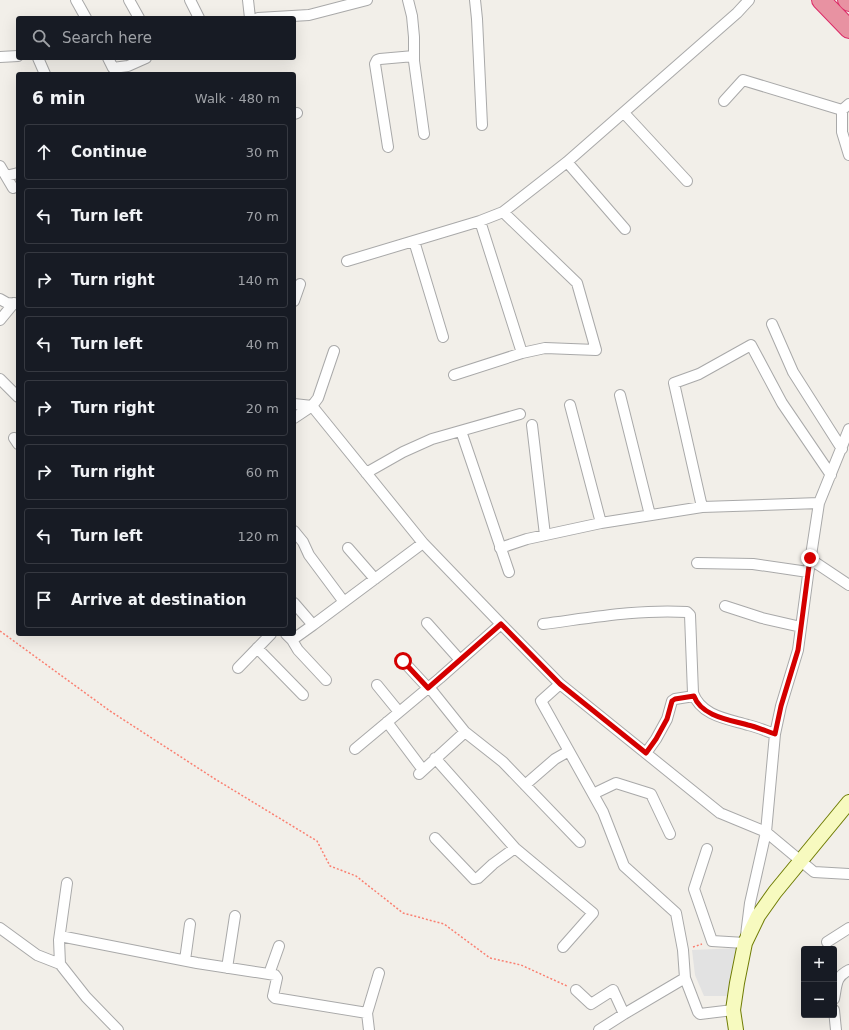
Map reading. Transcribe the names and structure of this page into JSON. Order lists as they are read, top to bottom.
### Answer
{
  "page": {
    "search": "Search here",
    "heading": ["6 min", "Walk · 480 m"],
    "list": [
      ["Continue", "30 m"],
      ["Turn left", "70 m"],
      ["Turn right", "140 m"],
      ["Turn left", "40 m"],
      ["Turn right", "20 m"],
      ["Turn right", "60 m"],
      ["Turn left", "120 m"],
      "Arrive at destination"
    ],
    "map_buttons": ["+", "−"]
  }
}
